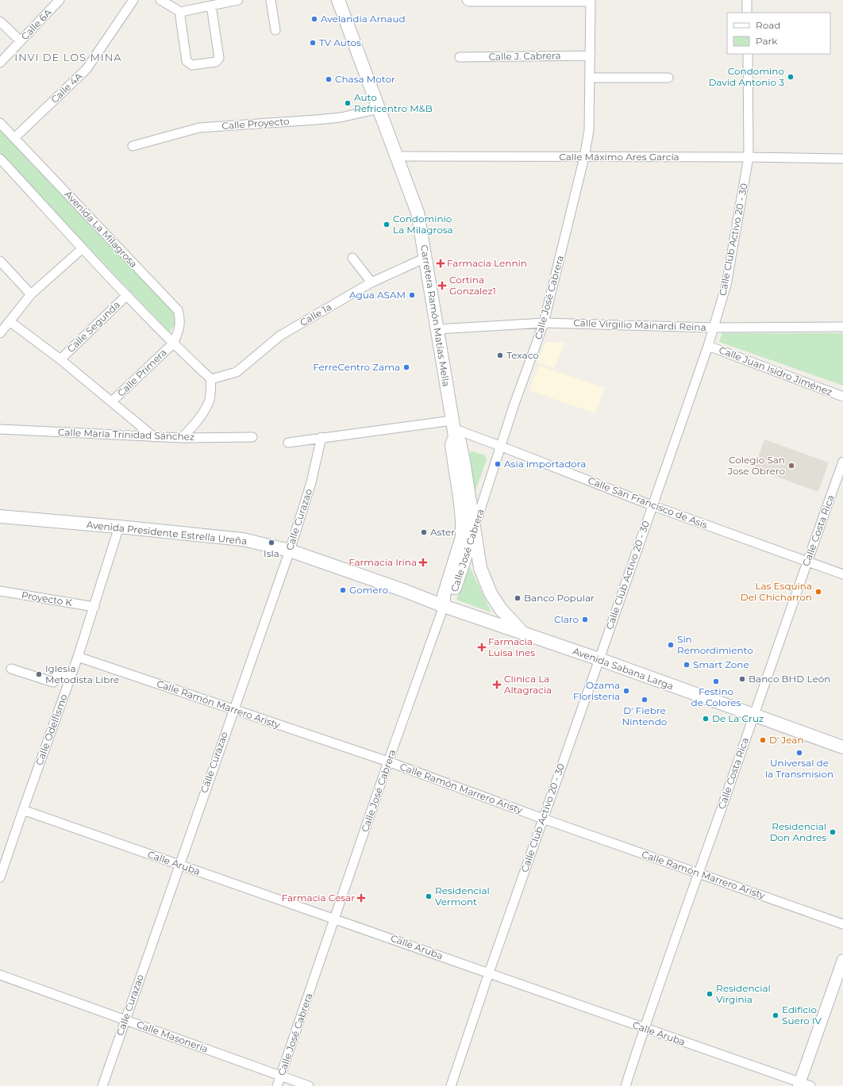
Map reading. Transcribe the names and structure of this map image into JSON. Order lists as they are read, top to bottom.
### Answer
{
  "streets": {
    "main road": [
      "Calle José Cabrera",
      "Carretera Ramón Matías Mella",
      "Avenida Presidente Estrella Ureña",
      "Avenida Sabana Larga"
    ],
    "street": [
      "Calle 6A",
      "Calle J. Cabrera",
      "Calle 4A",
      "Calle Proyecto",
      "Calle Máximo Ares García",
      "Avenida La Milagrosa",
      "Calle Club Activo 20 - 30",
      "Calle 1a",
      "Calle Virgilio Mainardi Reina",
      "Calle Segunda",
      "Calle Juan Isidro Jiménez",
      "Calle Primera",
      "Calle María Trinidad Sánchez",
      "Calle San Francisco de Asís",
      "Calle Curazao",
      "Calle Costa Rica",
      "Proyecto K",
      "Calle Ramón Marrero Aristy",
      "Calle Odelfismo",
      "Calle Aruba",
      "Calle Masonería"
    ]
  },
  "crossings": [
    ["Calle J. Cabrera", "Calle José Cabrera"],
    ["Calle 4A", "Avenida La Milagrosa"],
    ["Calle Proyecto", "Carretera Ramón Matías Mella"],
    ["Calle Máximo Ares García", "Calle Club Activo 20 - 30"],
    ["Calle Máximo Ares García", "Calle José Cabrera"],
    ["Calle Máximo Ares García", "Carretera Ramón Matías Mella"],
    ["Avenida La Milagrosa", "Calle Primera"],
    ["Calle Club Activo 20 - 30", "Calle Virgilio Mainardi Reina"],
    ["Calle Club Activo 20 - 30", "Calle Juan Isidro Jiménez"],
    ["Calle Club Activo 20 - 30", "Calle San Francisco de Asís"],
    ["Calle Club Activo 20 - 30", "Avenida Sabana Larga"],
    ["Calle Club Activo 20 - 30", "Calle Ramón Marrero Aristy"],
    ["Calle Club Activo 20 - 30", "Calle Aruba"],
    ["Calle José Cabrera", "Carretera Ramón Matías Mella"],
    ["Calle José Cabrera", "Calle Virgilio Mainardi Reina"],
    ["Calle José Cabrera", "Calle San Francisco de Asís"],
    ["Calle José Cabrera", "Avenida Sabana Larga"],
    ["Calle José Cabrera", "Calle Ramón Marrero Aristy"],
    ["Calle José Cabrera", "Calle Aruba"],
    ["Calle José Cabrera", "Calle Masonería"],
    ["Calle 1a", "Carretera Ramón Matías Mella"],
    ["Carretera Ramón Matías Mella", "Calle Virgilio Mainardi Reina"],
    ["Carretera Ramón Matías Mella", "Calle San Francisco de Asís"],
    ["Carretera Ramón Matías Mella", "Avenida Sabana Larga"],
    ["Calle San Francisco de Asís", "Calle Costa Rica"],
    ["Calle Curazao", "Avenida Presidente Estrella Ureña"],
    ["Calle Curazao", "Calle Ramón Marrero Aristy"],
    ["Calle Curazao", "Calle Aruba"],
    ["Calle Curazao", "Calle Masonería"],
    ["Calle Costa Rica", "Avenida Sabana Larga"],
    ["Calle Costa Rica", "Calle Ramón Marrero Aristy"],
    ["Calle Costa Rica", "Calle Aruba"],
    ["Avenida Presidente Estrella Ureña", "Avenida Sabana Larga"],
    ["Avenida Presidente Estrella Ureña", "Calle Odelfismo"],
    ["Proyecto K", "Calle Odelfismo"],
    ["Calle Ramón Marrero Aristy", "Calle Odelfismo"],
    ["Calle Odelfismo", "Calle Aruba"]
  ],
  "districts": ["INVI DE LOS MINA"],
  "places": {
    "other": [
      "Avelandia Arnaud",
      "TV Autos",
      "Condomino David Antonio 3",
      "Chasa Motor",
      "Auto Refricentro M&B",
      "Condominio La Milagrosa",
      "Agua ASAM",
      "Texaco",
      "FerreCentro Zama",
      "Asia importadora",
      "Colegio San Jose Obrero",
      "Aster",
      "Isla",
      "Gomero",
      "Las Esquina Del Chicharron",
      "Banco Popular",
      "Claro",
      "Sin Remordimiento",
      "Smart Zone",
      "Iglesia Metodista Libre",
      "Banco BHD León",
      "Festino de Colores",
      "Ozama Floristeria",
      "D' Fiebre Nintendo",
      "De La Cruz",
      "D' Jean",
      "Universal de la Transmision",
      "Residencial Don Andres",
      "Residencial Vermont",
      "Residencial Virginia",
      "Edificio Suero IV"
    ],
    "health": [
      "Farmacia Lennin",
      "Cortina Gonzalez1",
      "Farmacia Irina",
      "Farmacia Luisa Ines",
      "Clinica La Altagracia",
      "Farmacia Cesar"
    ]
  },
  "legend": ["Road", "Park"]
}
